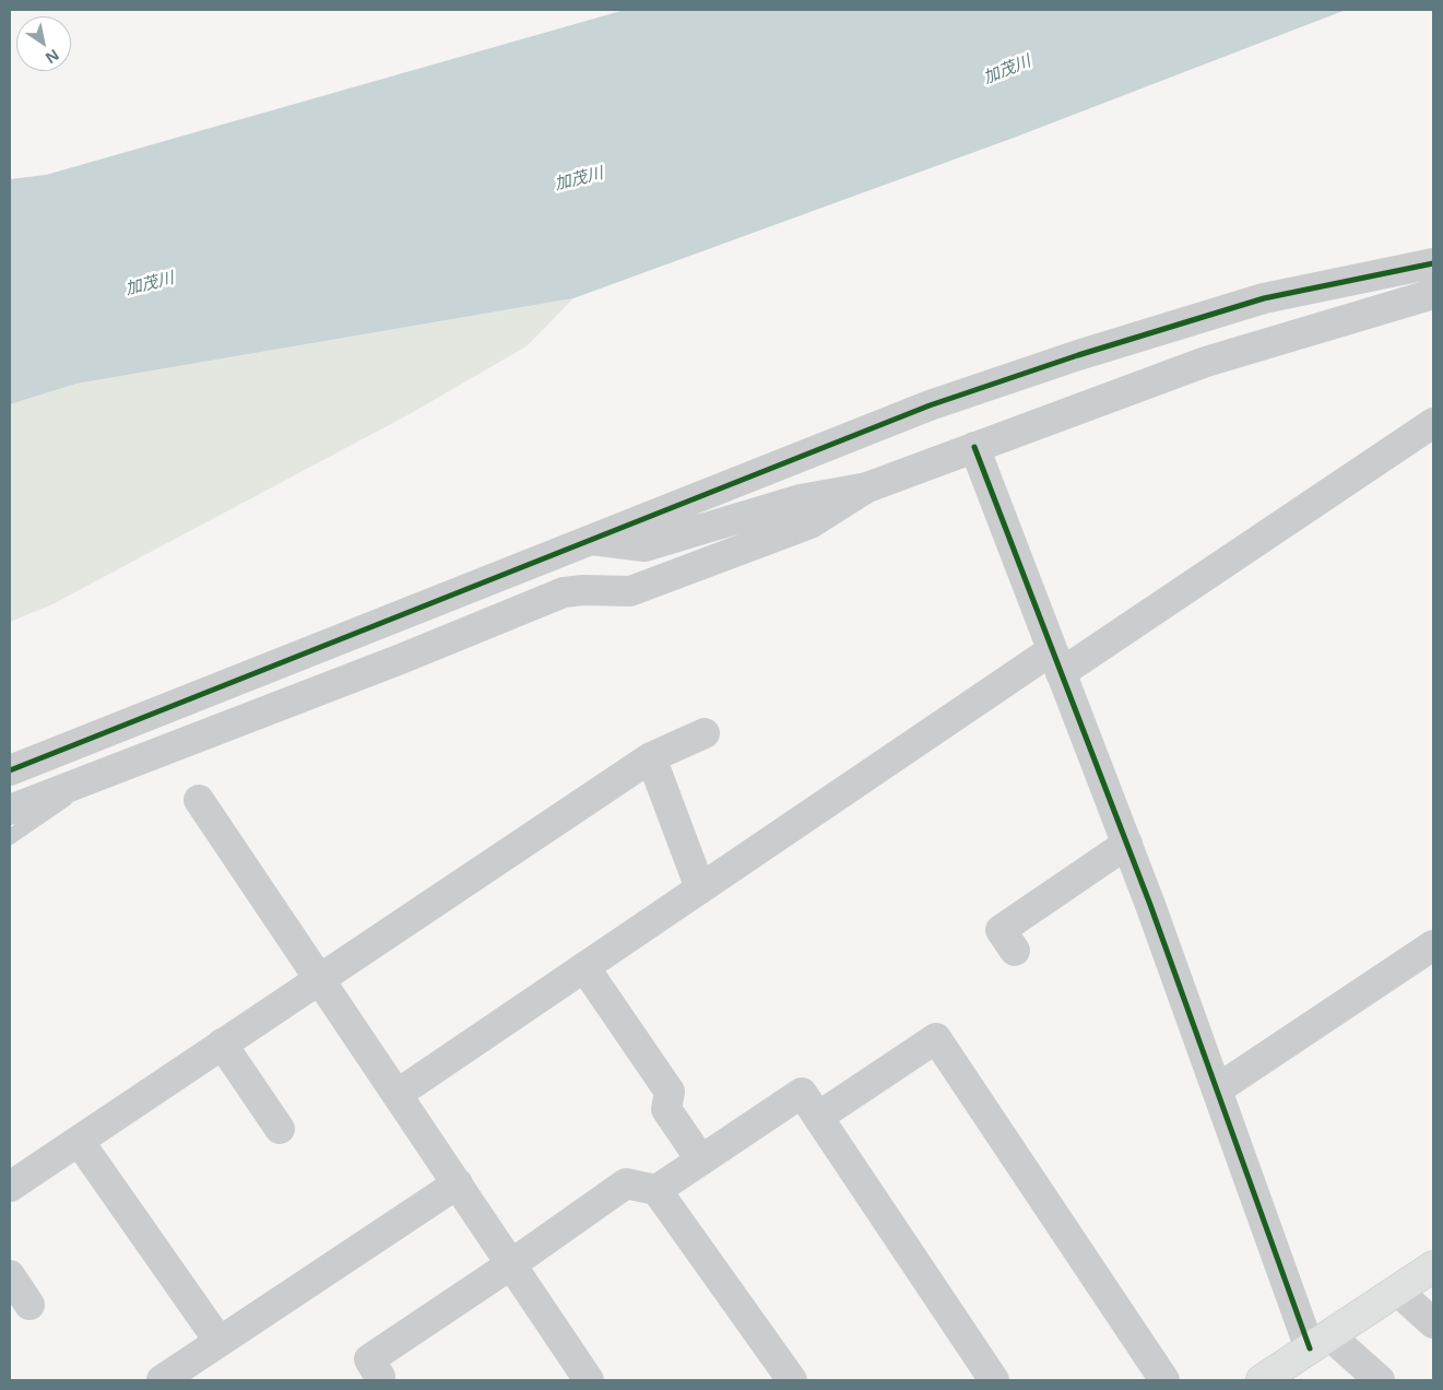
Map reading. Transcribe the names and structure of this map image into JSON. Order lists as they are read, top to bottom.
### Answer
{
  "water": ["加茂川"],
  "north": "bottom right"
}
